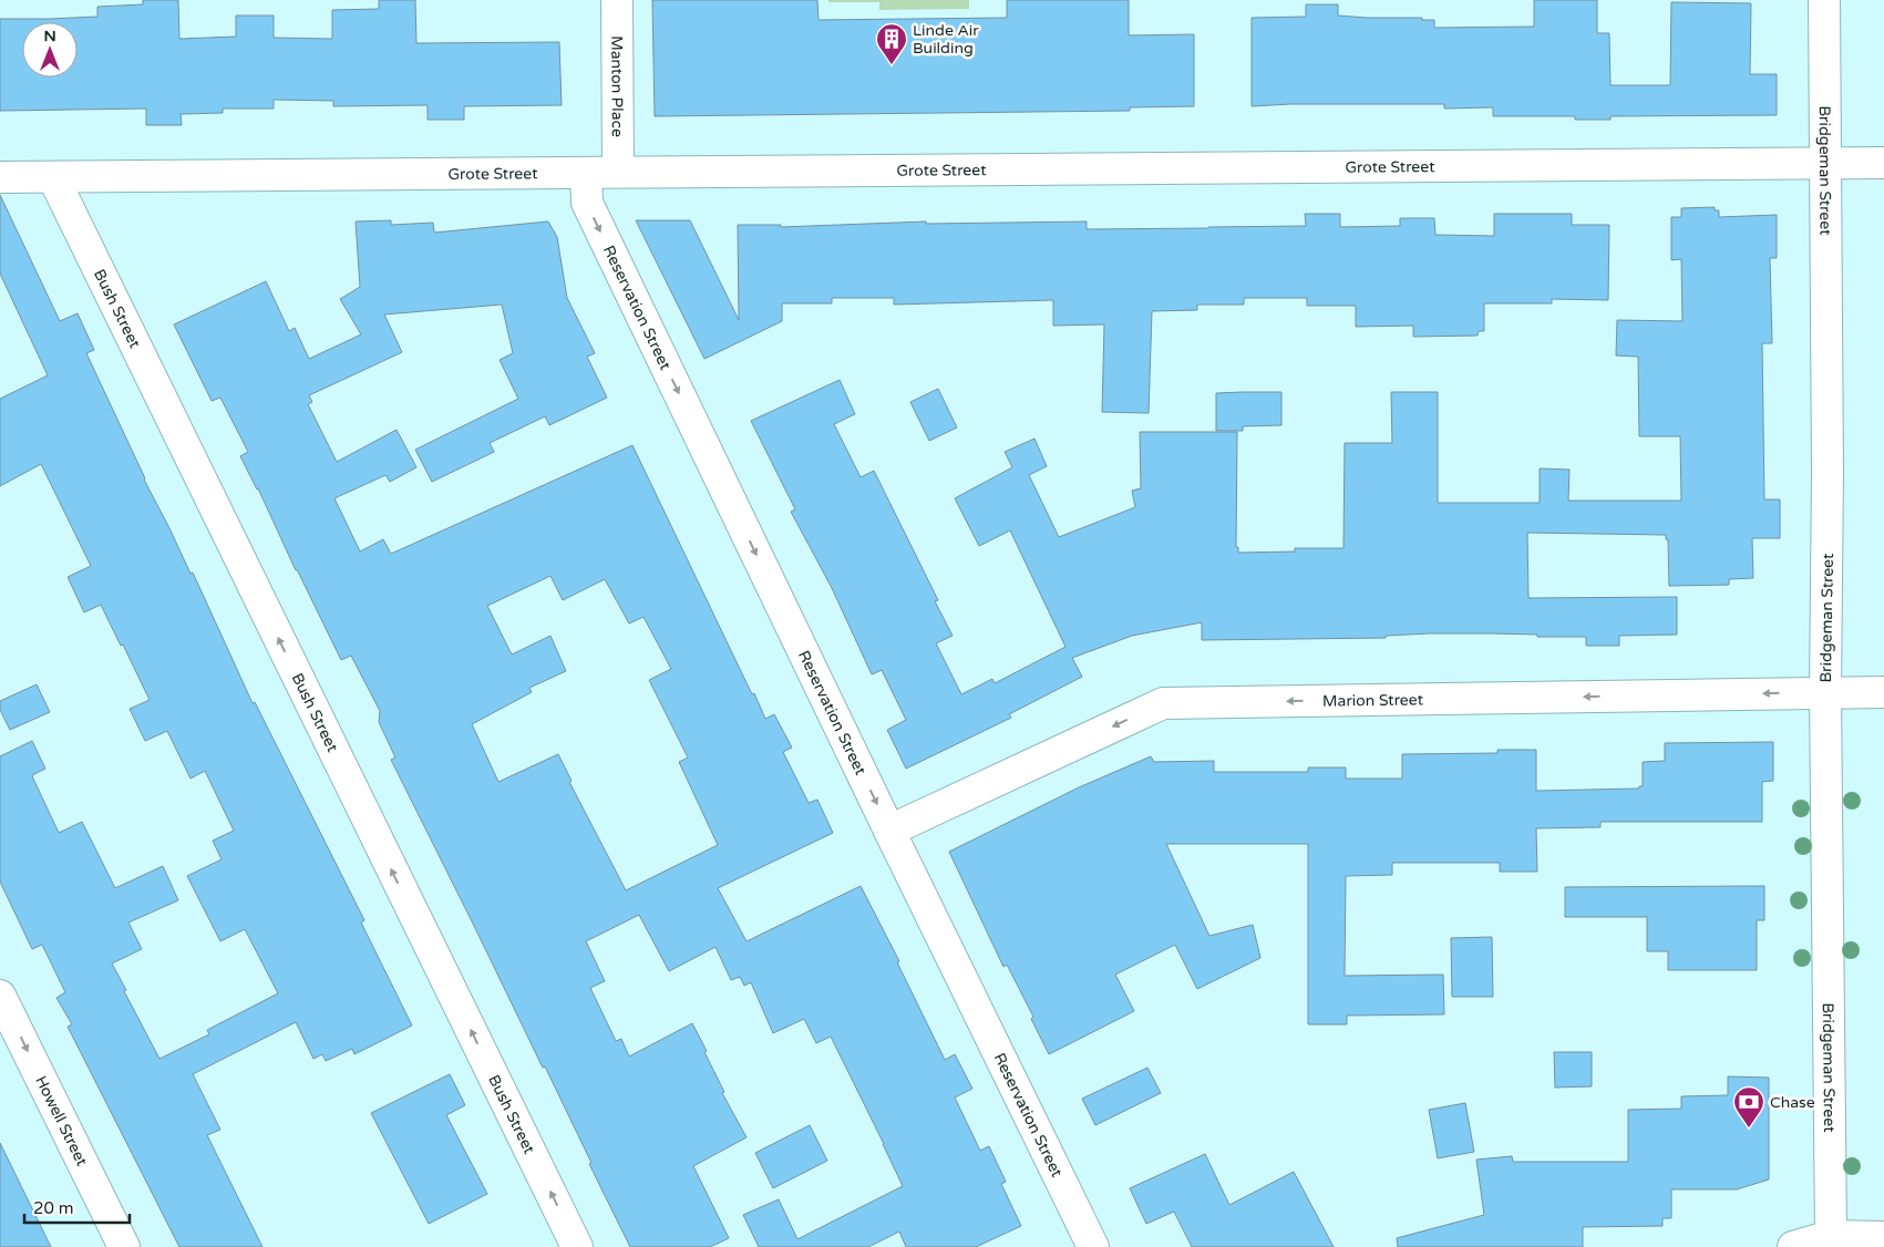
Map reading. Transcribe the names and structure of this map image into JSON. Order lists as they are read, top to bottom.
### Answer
{
  "streets": {
    "street": [
      "Manton Place",
      "Grote Street",
      "Bridgeman Street",
      "Reservation Street",
      "Bush Street",
      "Marion Street",
      "Howell Street"
    ]
  },
  "crossings": [
    ["Manton Place", "Grote Street"],
    ["Grote Street", "Bridgeman Street"],
    ["Grote Street", "Reservation Street"],
    ["Grote Street", "Bush Street"],
    ["Bridgeman Street", "Marion Street"],
    ["Reservation Street", "Marion Street"]
  ],
  "one_way": [
    "Reservation Street",
    "Bush Street",
    "Marion Street",
    "Howell Street"
  ],
  "places": {
    "building": ["Linde Air Building"],
    "bank": ["Chase"]
  },
  "scale_bar": "20 m",
  "north": "top"
}
